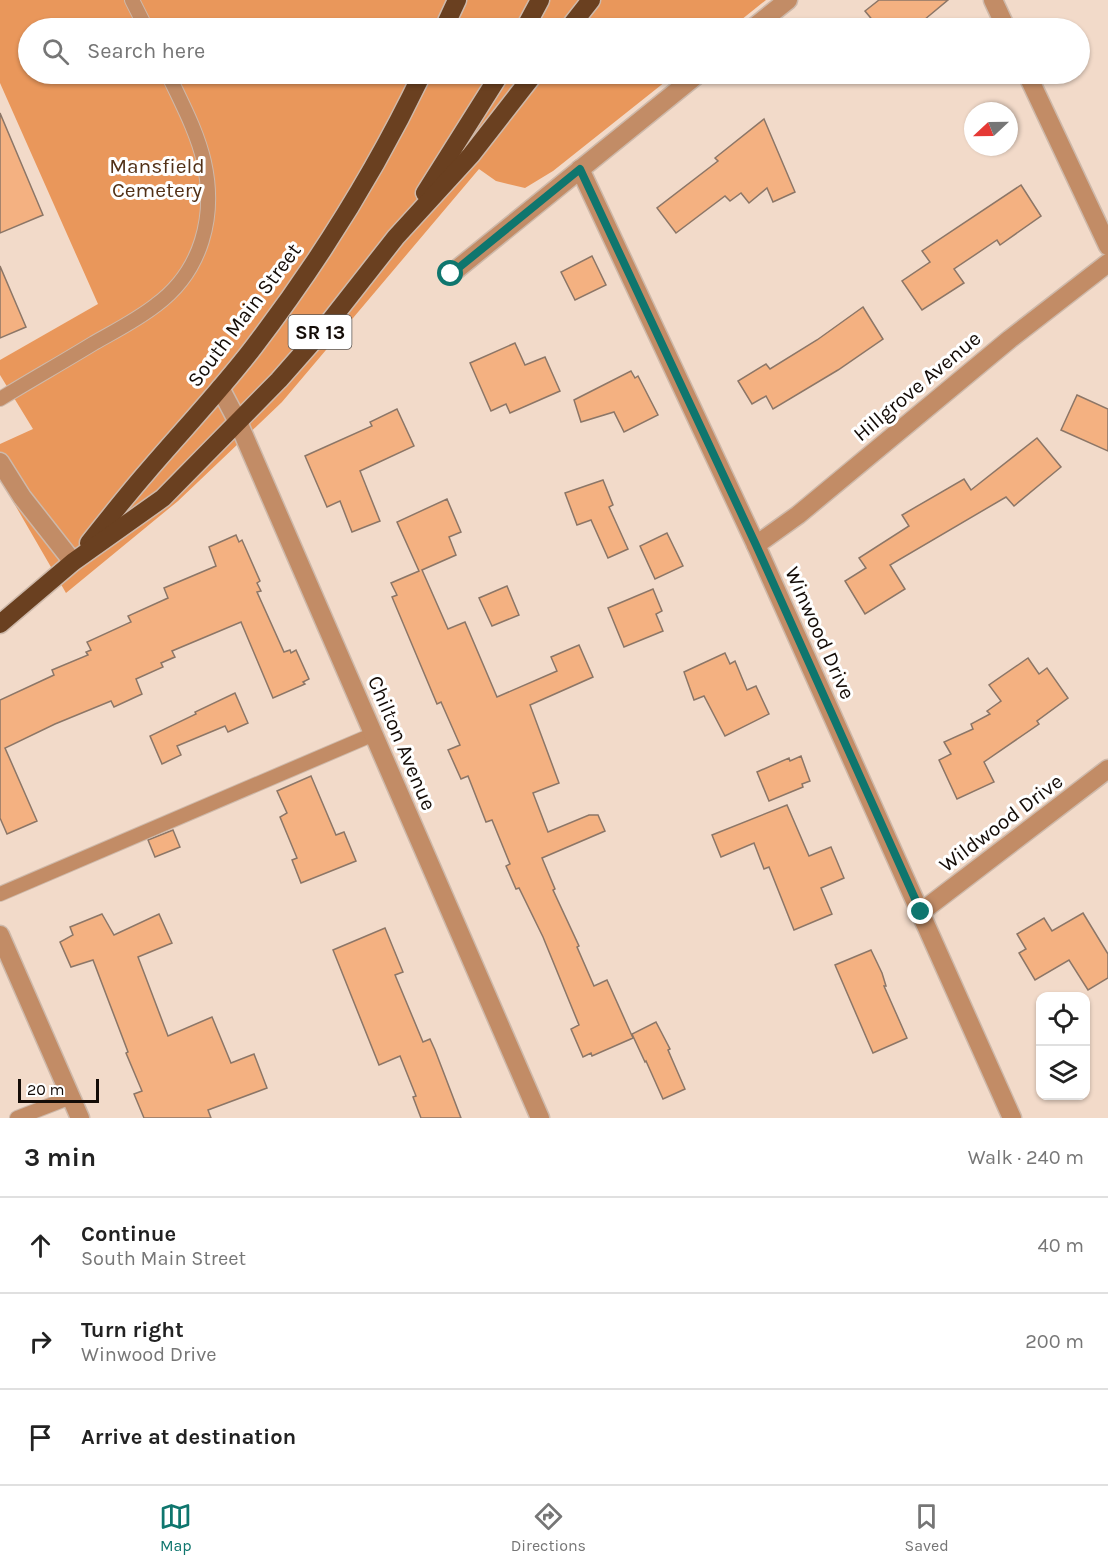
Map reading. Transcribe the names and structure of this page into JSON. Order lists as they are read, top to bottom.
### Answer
{
  "streets": {
    "highway": ["South Main Street", "SR 13"],
    "street": [
      "Hillgrove Avenue",
      "Winwood Drive",
      "Chilton Avenue",
      "Wildwood Drive"
    ]
  },
  "crossings": [
    ["South Main Street", "SR 13"],
    ["South Main Street", "Chilton Avenue"],
    ["Hillgrove Avenue", "Winwood Drive"],
    ["Winwood Drive", "Wildwood Drive"]
  ],
  "parks": ["Mansfield Cemetery"],
  "scale_bar": "20 m",
  "north": "left",
  "page": {
    "search": "Search here",
    "scale": "20 m",
    "heading": ["3 min", "Walk · 240 m"],
    "list": [
      ["Continue", "South Main Street", "40 m"],
      ["Turn right", "Winwood Drive", "200 m"],
      "Arrive at destination"
    ],
    "nav": ["Map", "Directions", "Saved"]
  }
}
